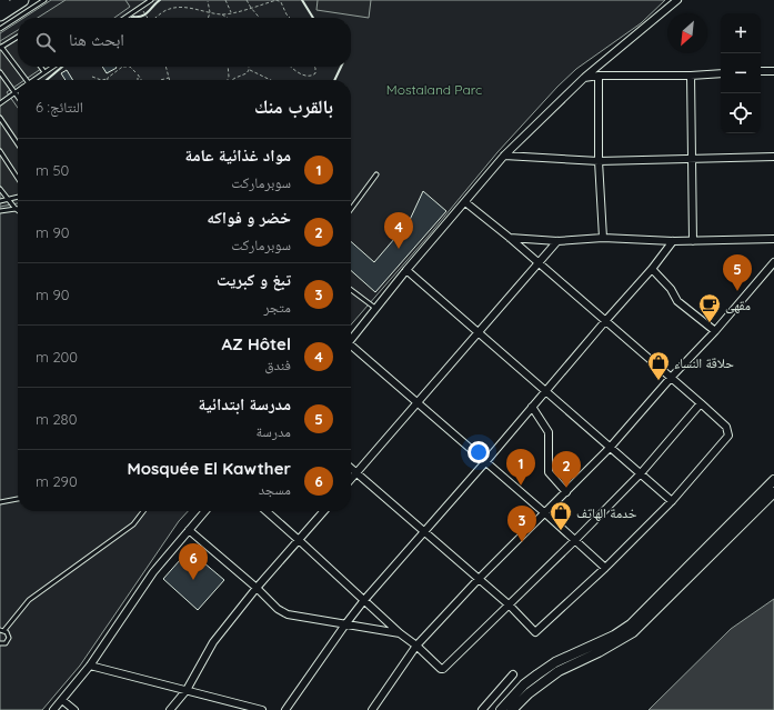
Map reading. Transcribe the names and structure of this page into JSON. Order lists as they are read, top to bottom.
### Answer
{
  "parks": ["Mostaland Parc"],
  "places": {
    "cafe": ["مقهى"],
    "shop": ["حلاقة النساء", "خدمة الهاتف"]
  },
  "north": "bottom left",
  "page": {
    "map_buttons": ["+", "−"],
    "search": "ابحث هنا",
    "heading": ["بالقرب منك", "النتائج: 6"],
    "list": [
      {
        "mark": "1",
        "name": "مواد غذائية عامة",
        "note": "سوبرماركت",
        "value": "50 m"
      },
      {
        "mark": "2",
        "name": "خضر و فواكه",
        "note": "سوبرماركت",
        "value": "90 m"
      },
      {
        "mark": "3",
        "name": "تبغ و كبريت",
        "note": "متجر",
        "value": "90 m"
      },
      {
        "mark": "4",
        "name": "AZ Hôtel",
        "note": "فندق",
        "value": "200 m"
      },
      {
        "mark": "5",
        "name": "مدرسة ابتدائية",
        "note": "مدرسة",
        "value": "280 m"
      },
      {
        "mark": "6",
        "name": "Mosquée El Kawther",
        "note": "مسجد",
        "value": "290 m"
      }
    ],
    "pins": [
      "4",
      "5",
      "1",
      "2",
      "3",
      "6"
    ]
  }
}
